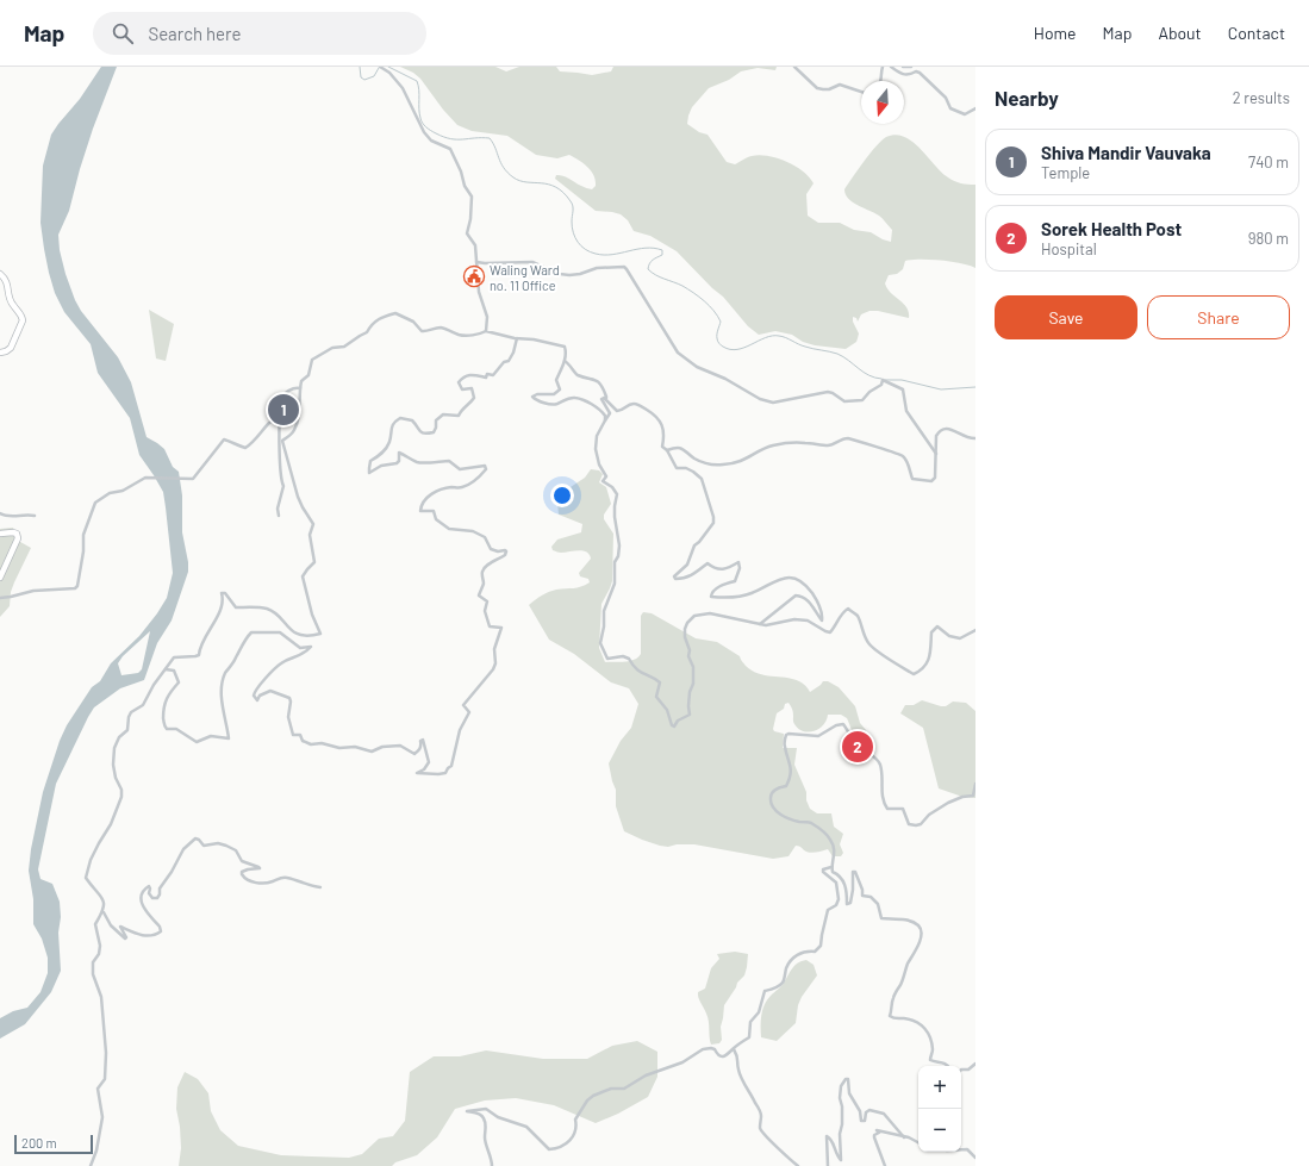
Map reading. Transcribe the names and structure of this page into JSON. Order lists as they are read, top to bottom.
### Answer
{
  "places": {
    "public building": ["Waling Ward no. 11 Office"]
  },
  "scale_bar": "200 m",
  "north": "bottom",
  "page": {
    "header": "Map",
    "search": "Search here",
    "nav": [
      "Home",
      "Map",
      "About",
      "Contact"
    ],
    "heading": ["Nearby", "2 results"],
    "list": [
      {
        "mark": "1",
        "name": "Shiva Mandir Vauvaka",
        "note": "Temple",
        "value": "740 m"
      },
      {
        "mark": "2",
        "name": "Sorek Health Post",
        "note": "Hospital",
        "value": "980 m"
      }
    ],
    "buttons": ["Save", "Share"],
    "pins": ["1", "2"],
    "map_buttons": ["+", "−"],
    "scale": "200 m"
  }
}
